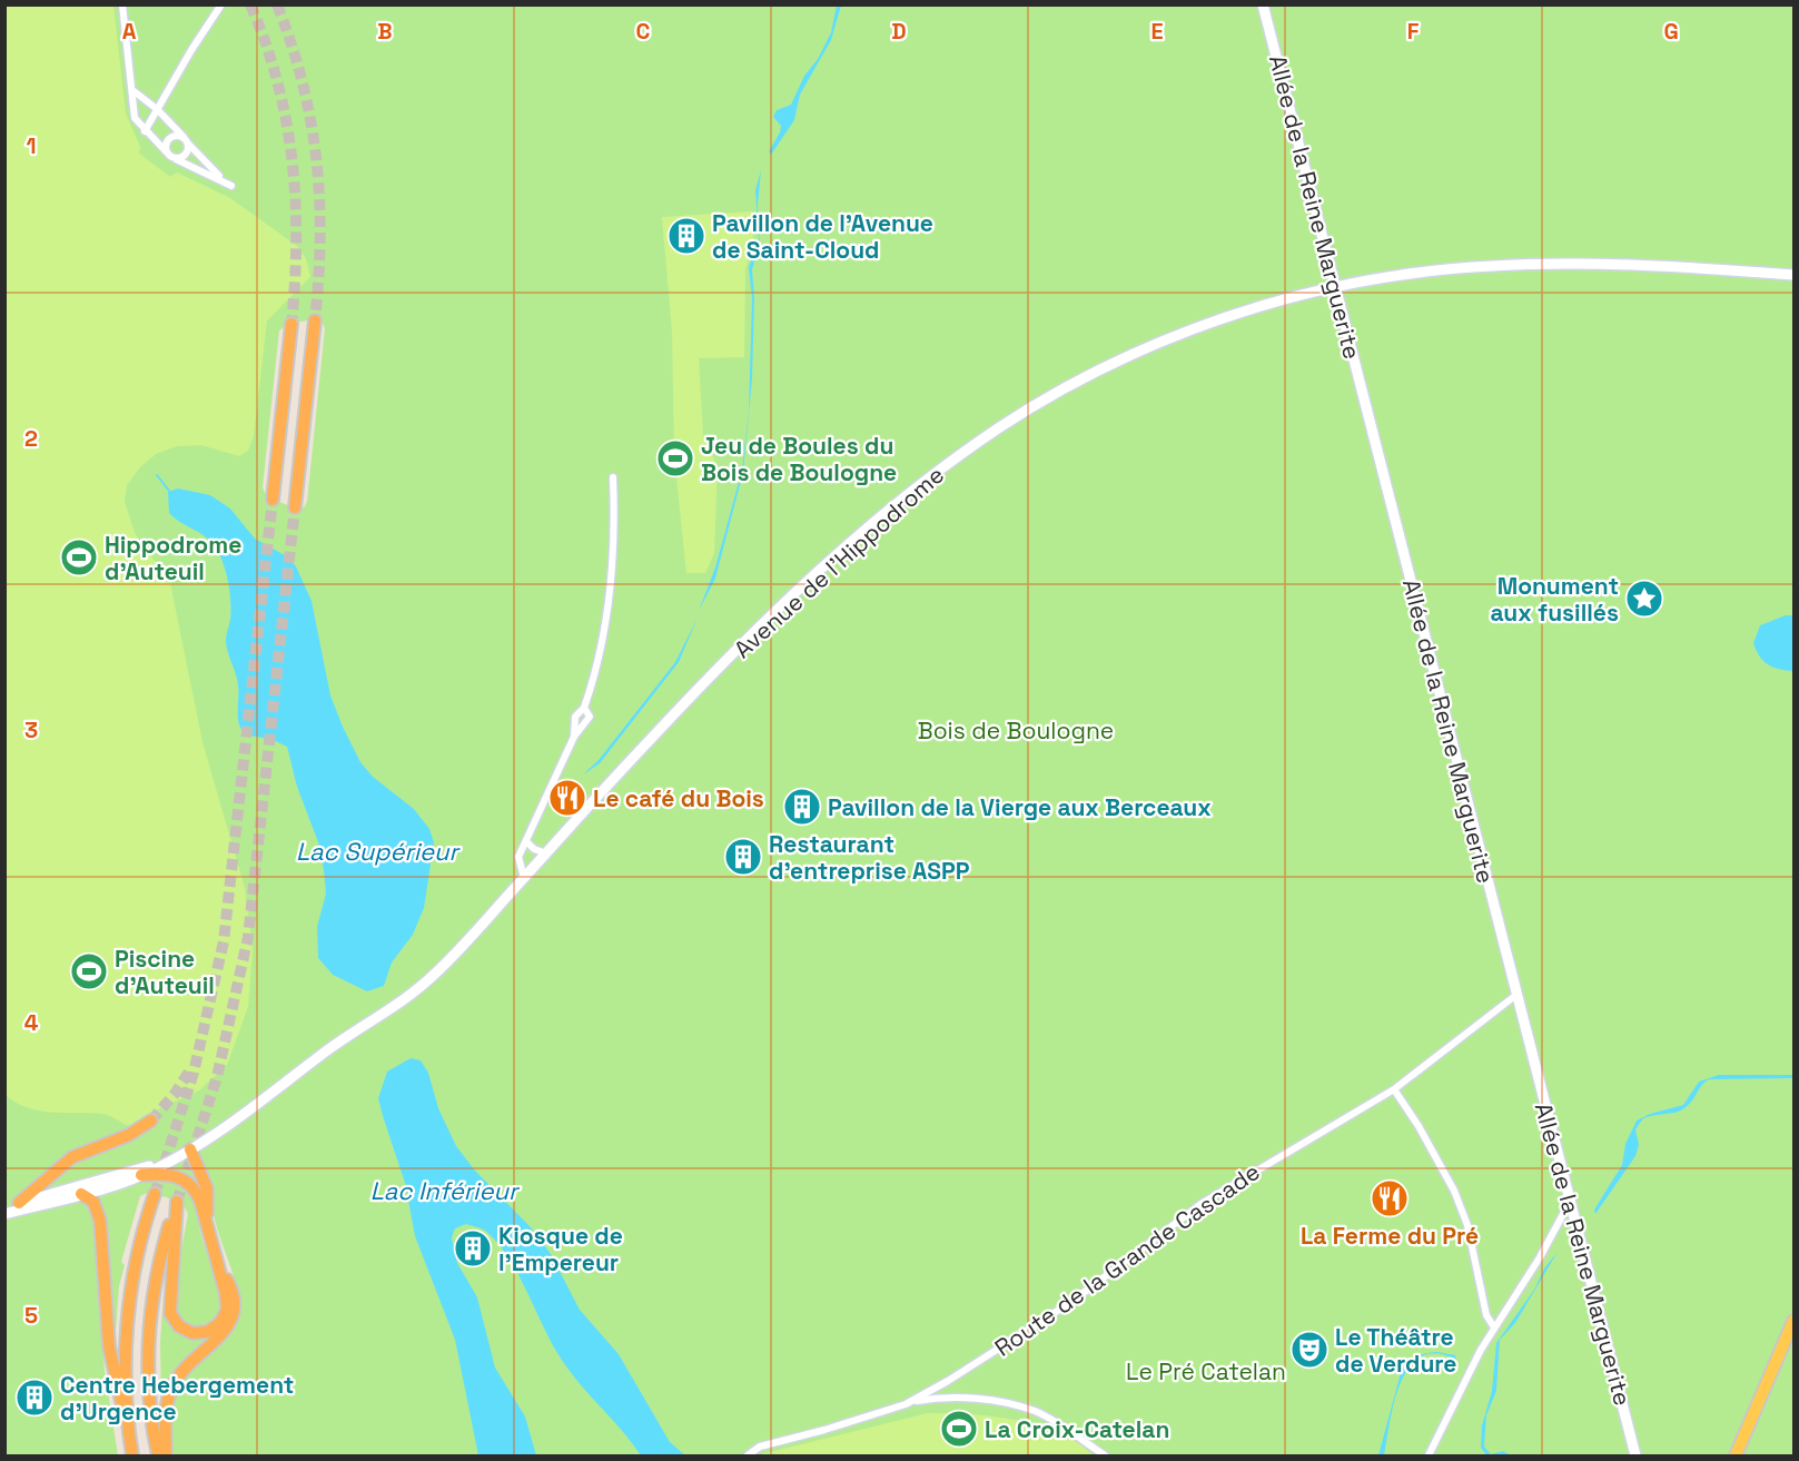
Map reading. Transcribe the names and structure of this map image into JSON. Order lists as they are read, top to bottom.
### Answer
{
  "streets": {
    "main road": ["Allée de la Reine Marguerite", "Avenue de l'Hippodrome"],
    "street": ["Route de la Grande Cascade"]
  },
  "crossings": [
    ["Allée de la Reine Marguerite", "Avenue de l'Hippodrome"],
    ["Allée de la Reine Marguerite", "Route de la Grande Cascade"]
  ],
  "water": ["Lac Supérieur", "Lac Inférieur"],
  "parks": ["Bois de Boulogne", "Le Pré Catelan"],
  "places": {
    "building": [
      "Pavillon de l'Avenue de Saint-Cloud",
      "Pavillon de la Vierge aux Berceaux",
      "Restaurant d'entreprise ASPP",
      "Kiosque de l'Empereur",
      "Centre Hebergement d'Urgence"
    ],
    "sports": [
      "Jeu de Boules du Bois de Boulogne",
      "Hippodrome d'Auteuil",
      "Piscine d'Auteuil",
      "La Croix-Catelan"
    ],
    "place": ["Monument aux fusillés"],
    "restaurant": ["Le café du Bois", "La Ferme du Pré"],
    "theatre": ["Le Théâtre de Verdure"]
  },
  "grid": {
    "columns": [
      "A",
      "B",
      "C",
      "D",
      "E",
      "F",
      "G"
    ],
    "rows": [
      "1",
      "2",
      "3",
      "4",
      "5"
    ]
  }
}
